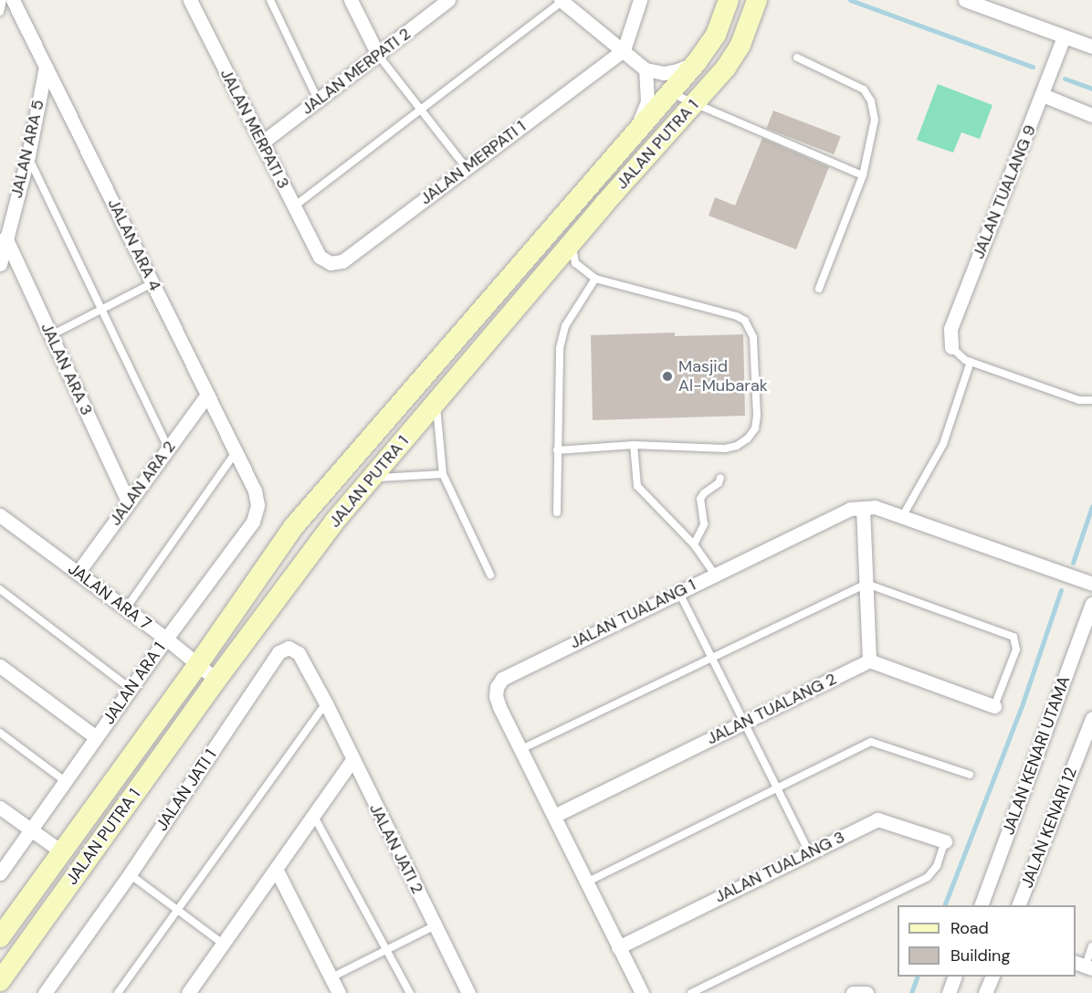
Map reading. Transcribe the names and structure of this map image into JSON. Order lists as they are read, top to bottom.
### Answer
{
  "streets": {
    "main road": ["JALAN PUTRA 1"],
    "street": [
      "JALAN MERPATI 2",
      "JALAN MERPATI 3",
      "JALAN ARA 5",
      "JALAN MERPATI 1",
      "JALAN TUALANG 9",
      "JALAN ARA 4",
      "JALAN ARA 3",
      "JALAN ARA 2",
      "JALAN ARA 7",
      "JALAN TUALANG 1",
      "JALAN ARA 1",
      "JALAN TUALANG 2",
      "JALAN KENARI UTAMA",
      "JALAN JATI 1",
      "JALAN KENARI 12",
      "JALAN JATI 2",
      "JALAN TUALANG 3"
    ]
  },
  "crossings": [
    ["JALAN MERPATI 2", "JALAN MERPATI 3"],
    ["JALAN MERPATI 3", "JALAN MERPATI 1"],
    ["JALAN PUTRA 1", "JALAN ARA 7"],
    ["JALAN ARA 5", "JALAN ARA 4"],
    ["JALAN ARA 5", "JALAN ARA 3"],
    ["JALAN ARA 4", "JALAN ARA 2"],
    ["JALAN ARA 4", "JALAN ARA 1"],
    ["JALAN ARA 3", "JALAN ARA 2"],
    ["JALAN ARA 2", "JALAN ARA 7"],
    ["JALAN ARA 7", "JALAN ARA 1"],
    ["JALAN TUALANG 1", "JALAN TUALANG 2"],
    ["JALAN TUALANG 1", "JALAN TUALANG 3"],
    ["JALAN JATI 1", "JALAN JATI 2"]
  ],
  "places": ["Masjid Al-Mubarak"],
  "legend": ["Road", "Building"]
}
